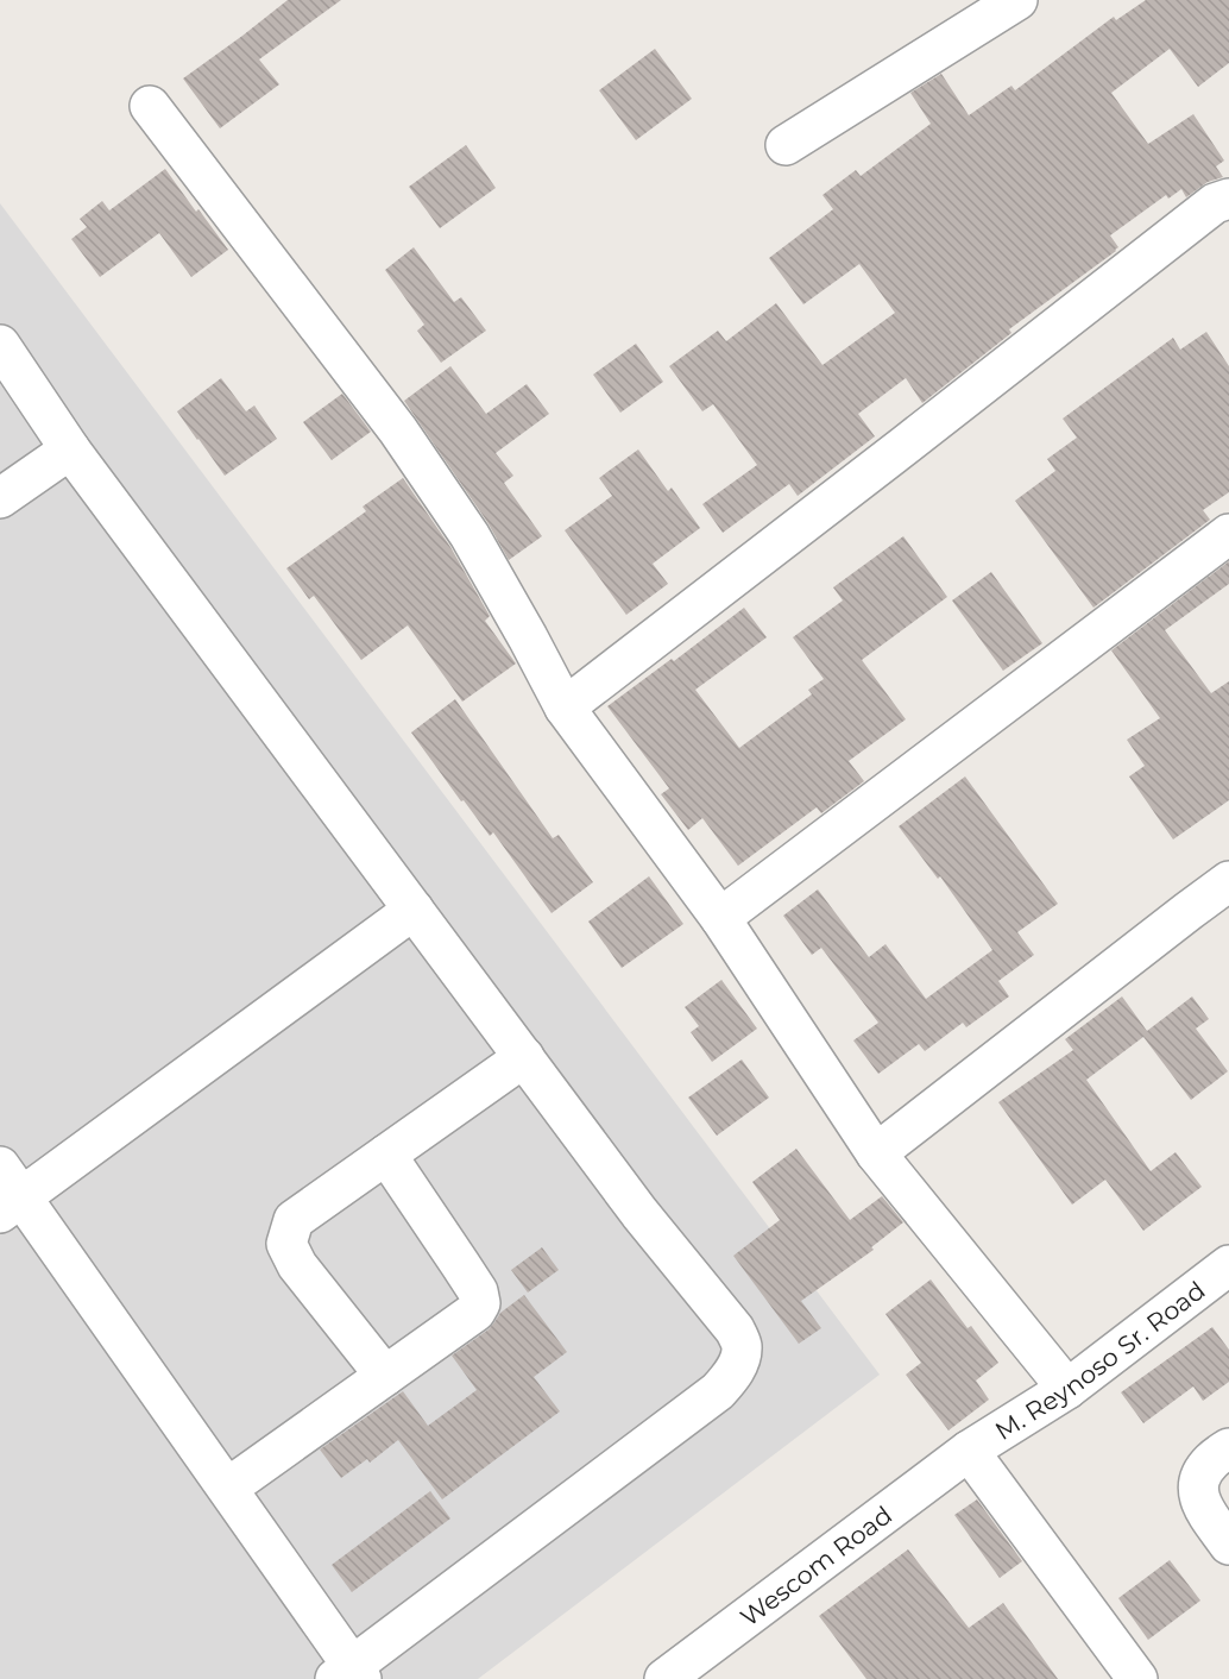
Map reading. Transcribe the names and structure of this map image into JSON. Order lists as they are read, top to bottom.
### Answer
{
  "streets": {
    "street": ["M. Reynoso Sr. Road", "Wescom Road"]
  },
  "crossings": [
    ["M. Reynoso Sr. Road", "Wescom Road"]
  ]
}
